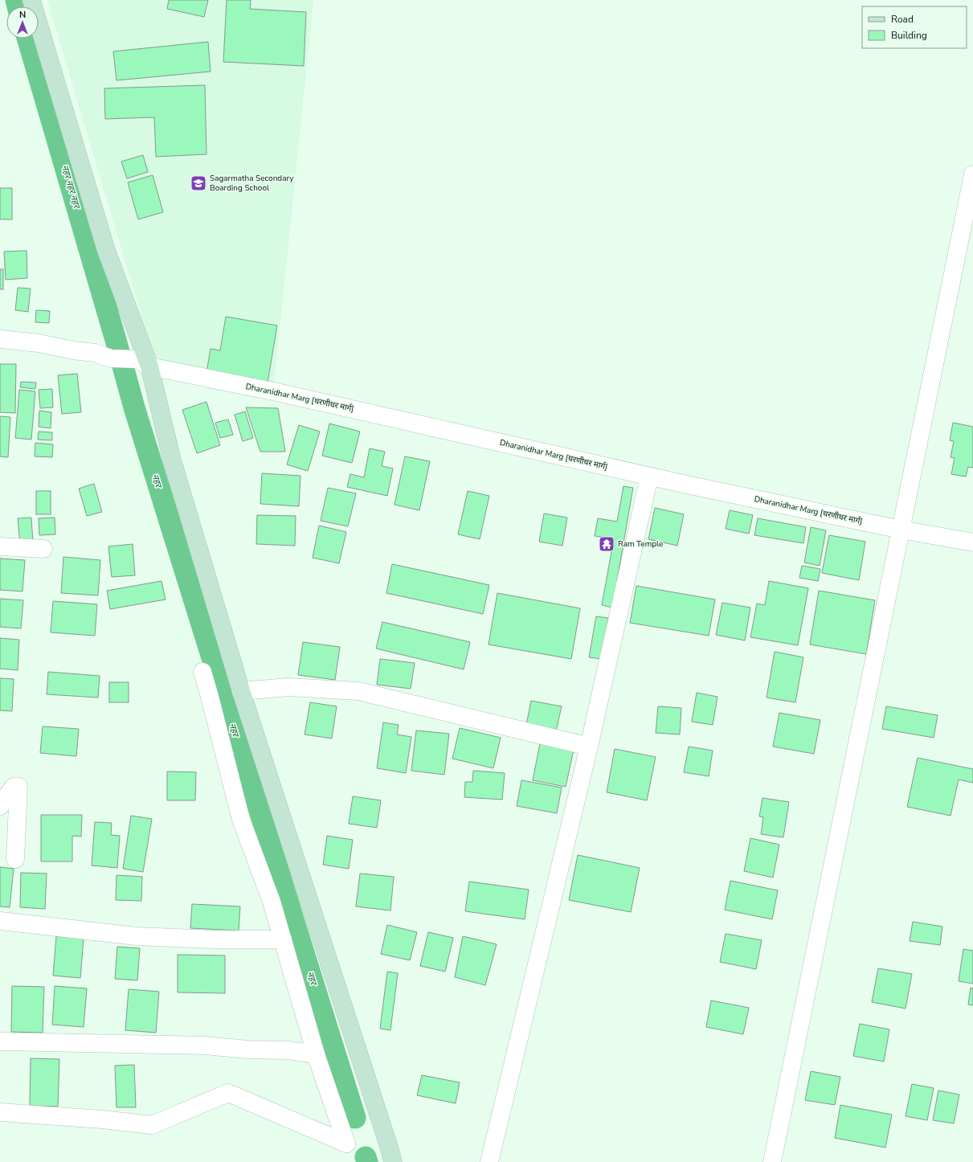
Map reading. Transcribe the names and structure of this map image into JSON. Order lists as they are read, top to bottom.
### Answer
{
  "streets": {
    "street": ["Dharanidhar Marg [धरणीधर मार्ग]"]
  },
  "water": ["नहर नहर नहर", "नहर"],
  "places": {
    "school or university": ["Sagarmatha Secondary Boarding School"],
    "temple": ["Ram Temple"]
  },
  "legend": ["Road", "Building"],
  "north": "top"
}
